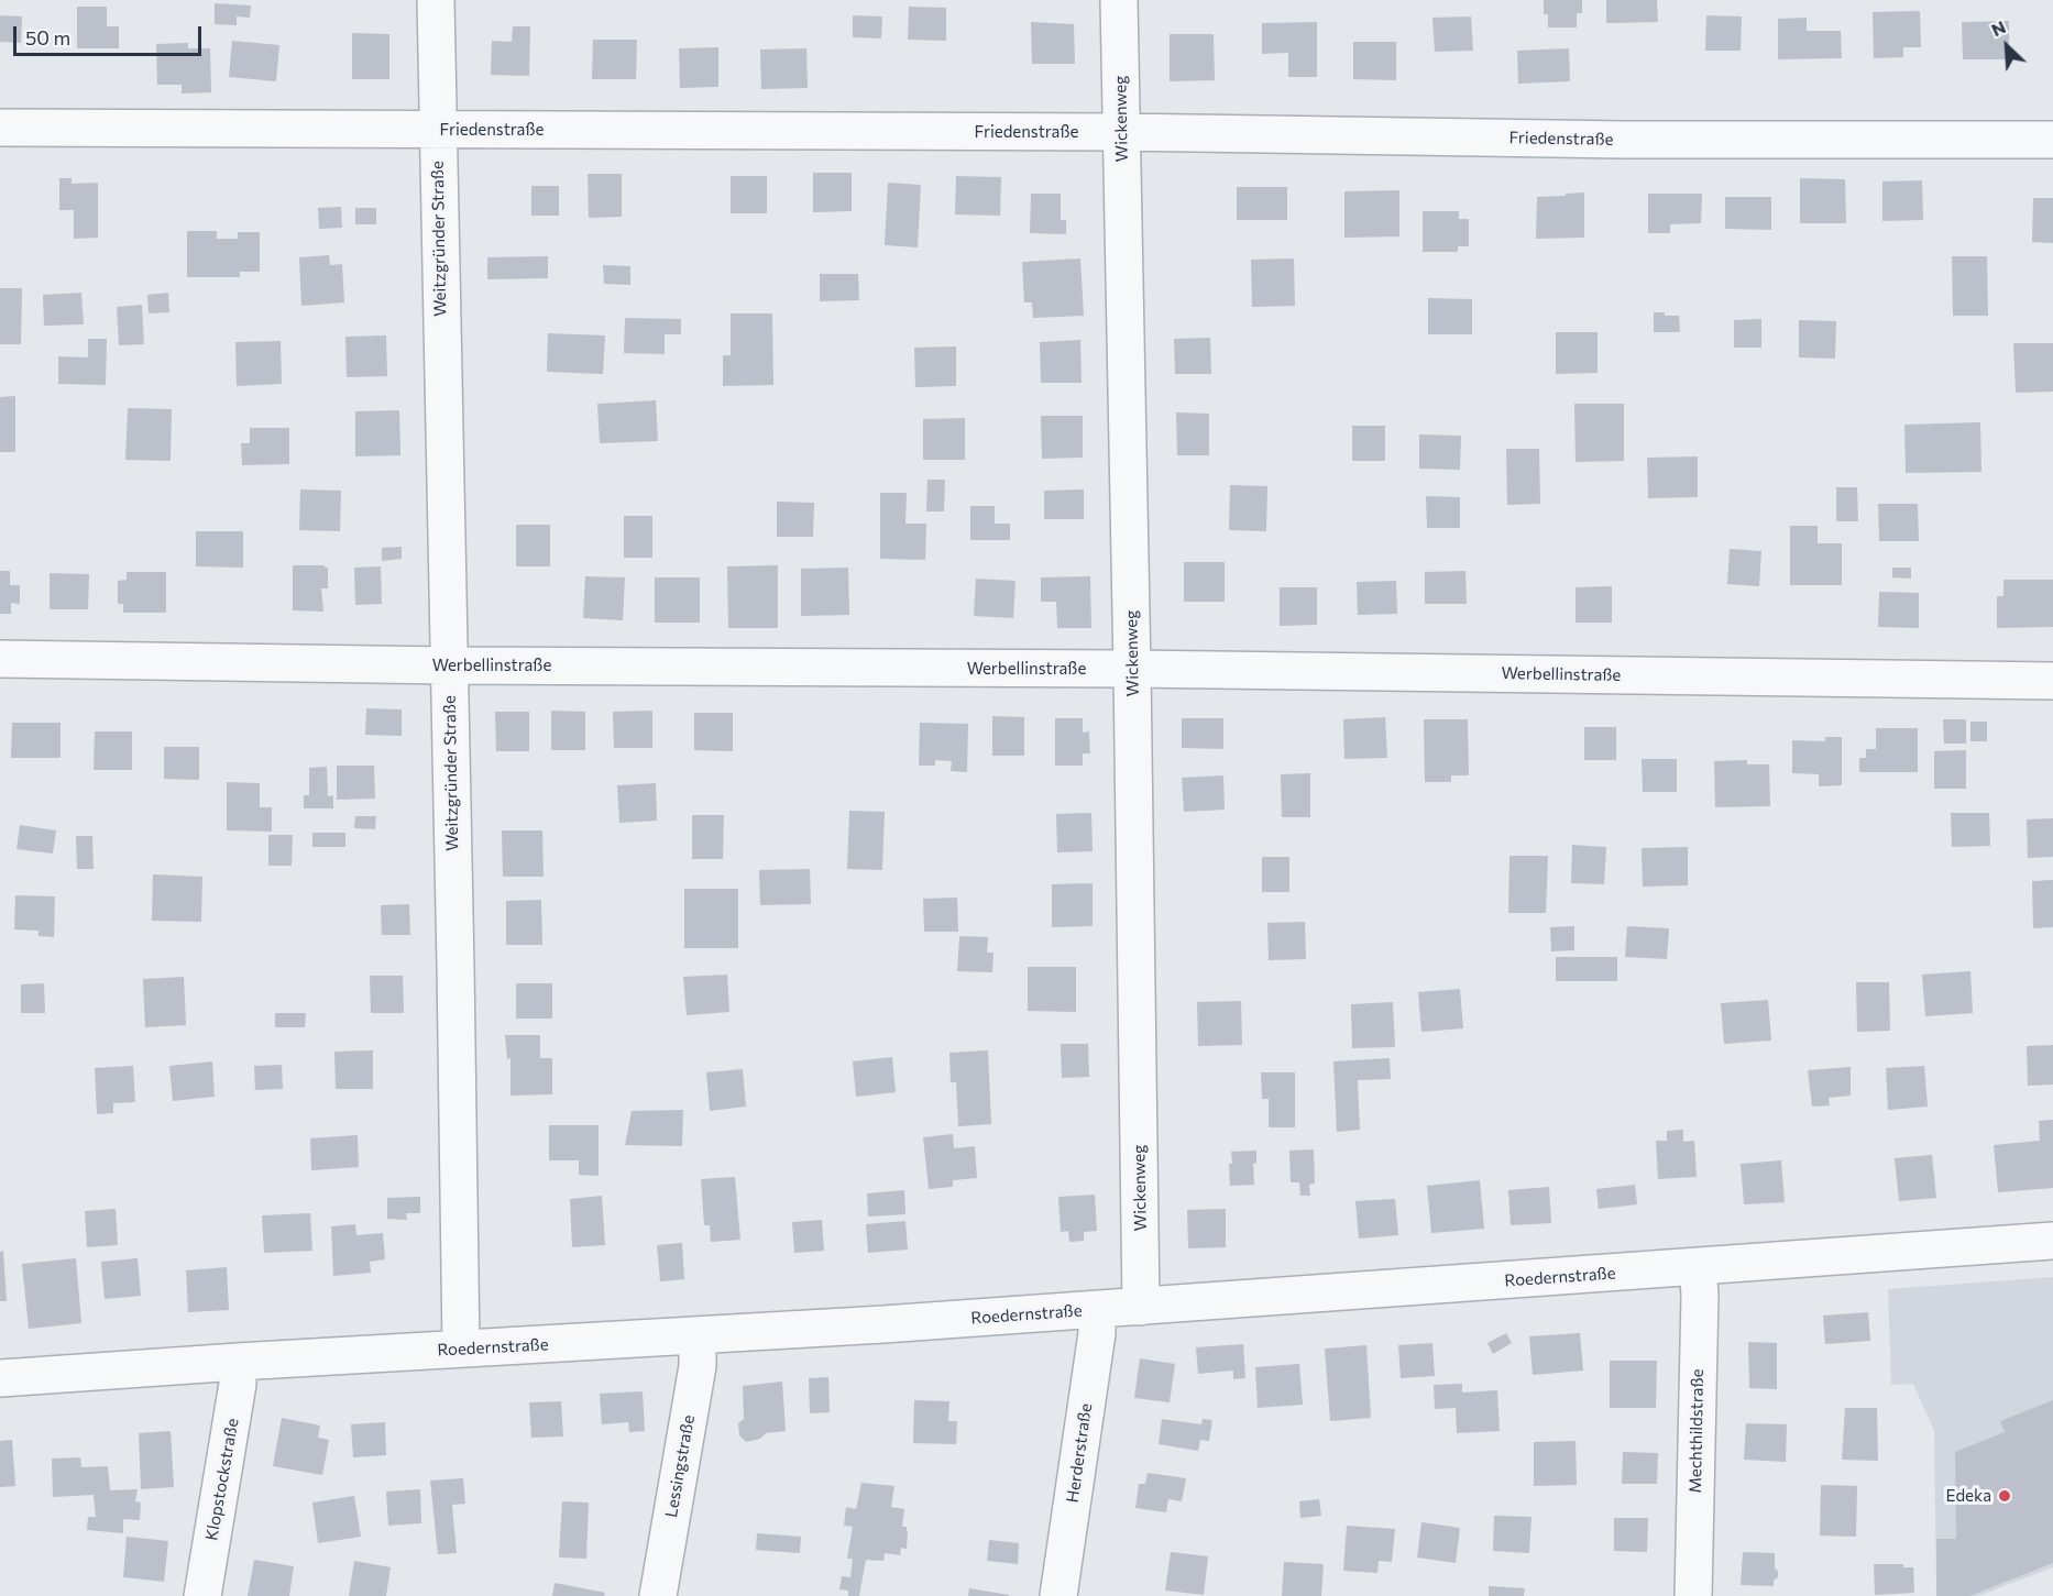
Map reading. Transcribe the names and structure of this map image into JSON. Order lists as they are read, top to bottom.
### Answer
{
  "streets": {
    "street": [
      "Wickenweg",
      "Friedenstraße",
      "Weitzgründer Straße",
      "Werbellinstraße",
      "Roedernstraße",
      "Mechthildstraße",
      "Herderstraße",
      "Lessingstraße",
      "Klopstockstraße"
    ]
  },
  "crossings": [
    ["Wickenweg", "Friedenstraße"],
    ["Wickenweg", "Werbellinstraße"],
    ["Wickenweg", "Roedernstraße"],
    ["Friedenstraße", "Weitzgründer Straße"],
    ["Weitzgründer Straße", "Werbellinstraße"],
    ["Weitzgründer Straße", "Roedernstraße"],
    ["Roedernstraße", "Mechthildstraße"],
    ["Roedernstraße", "Herderstraße"],
    ["Roedernstraße", "Lessingstraße"],
    ["Roedernstraße", "Klopstockstraße"]
  ],
  "places": ["Edeka"],
  "scale_bar": "50 m",
  "north": "top left"
}
